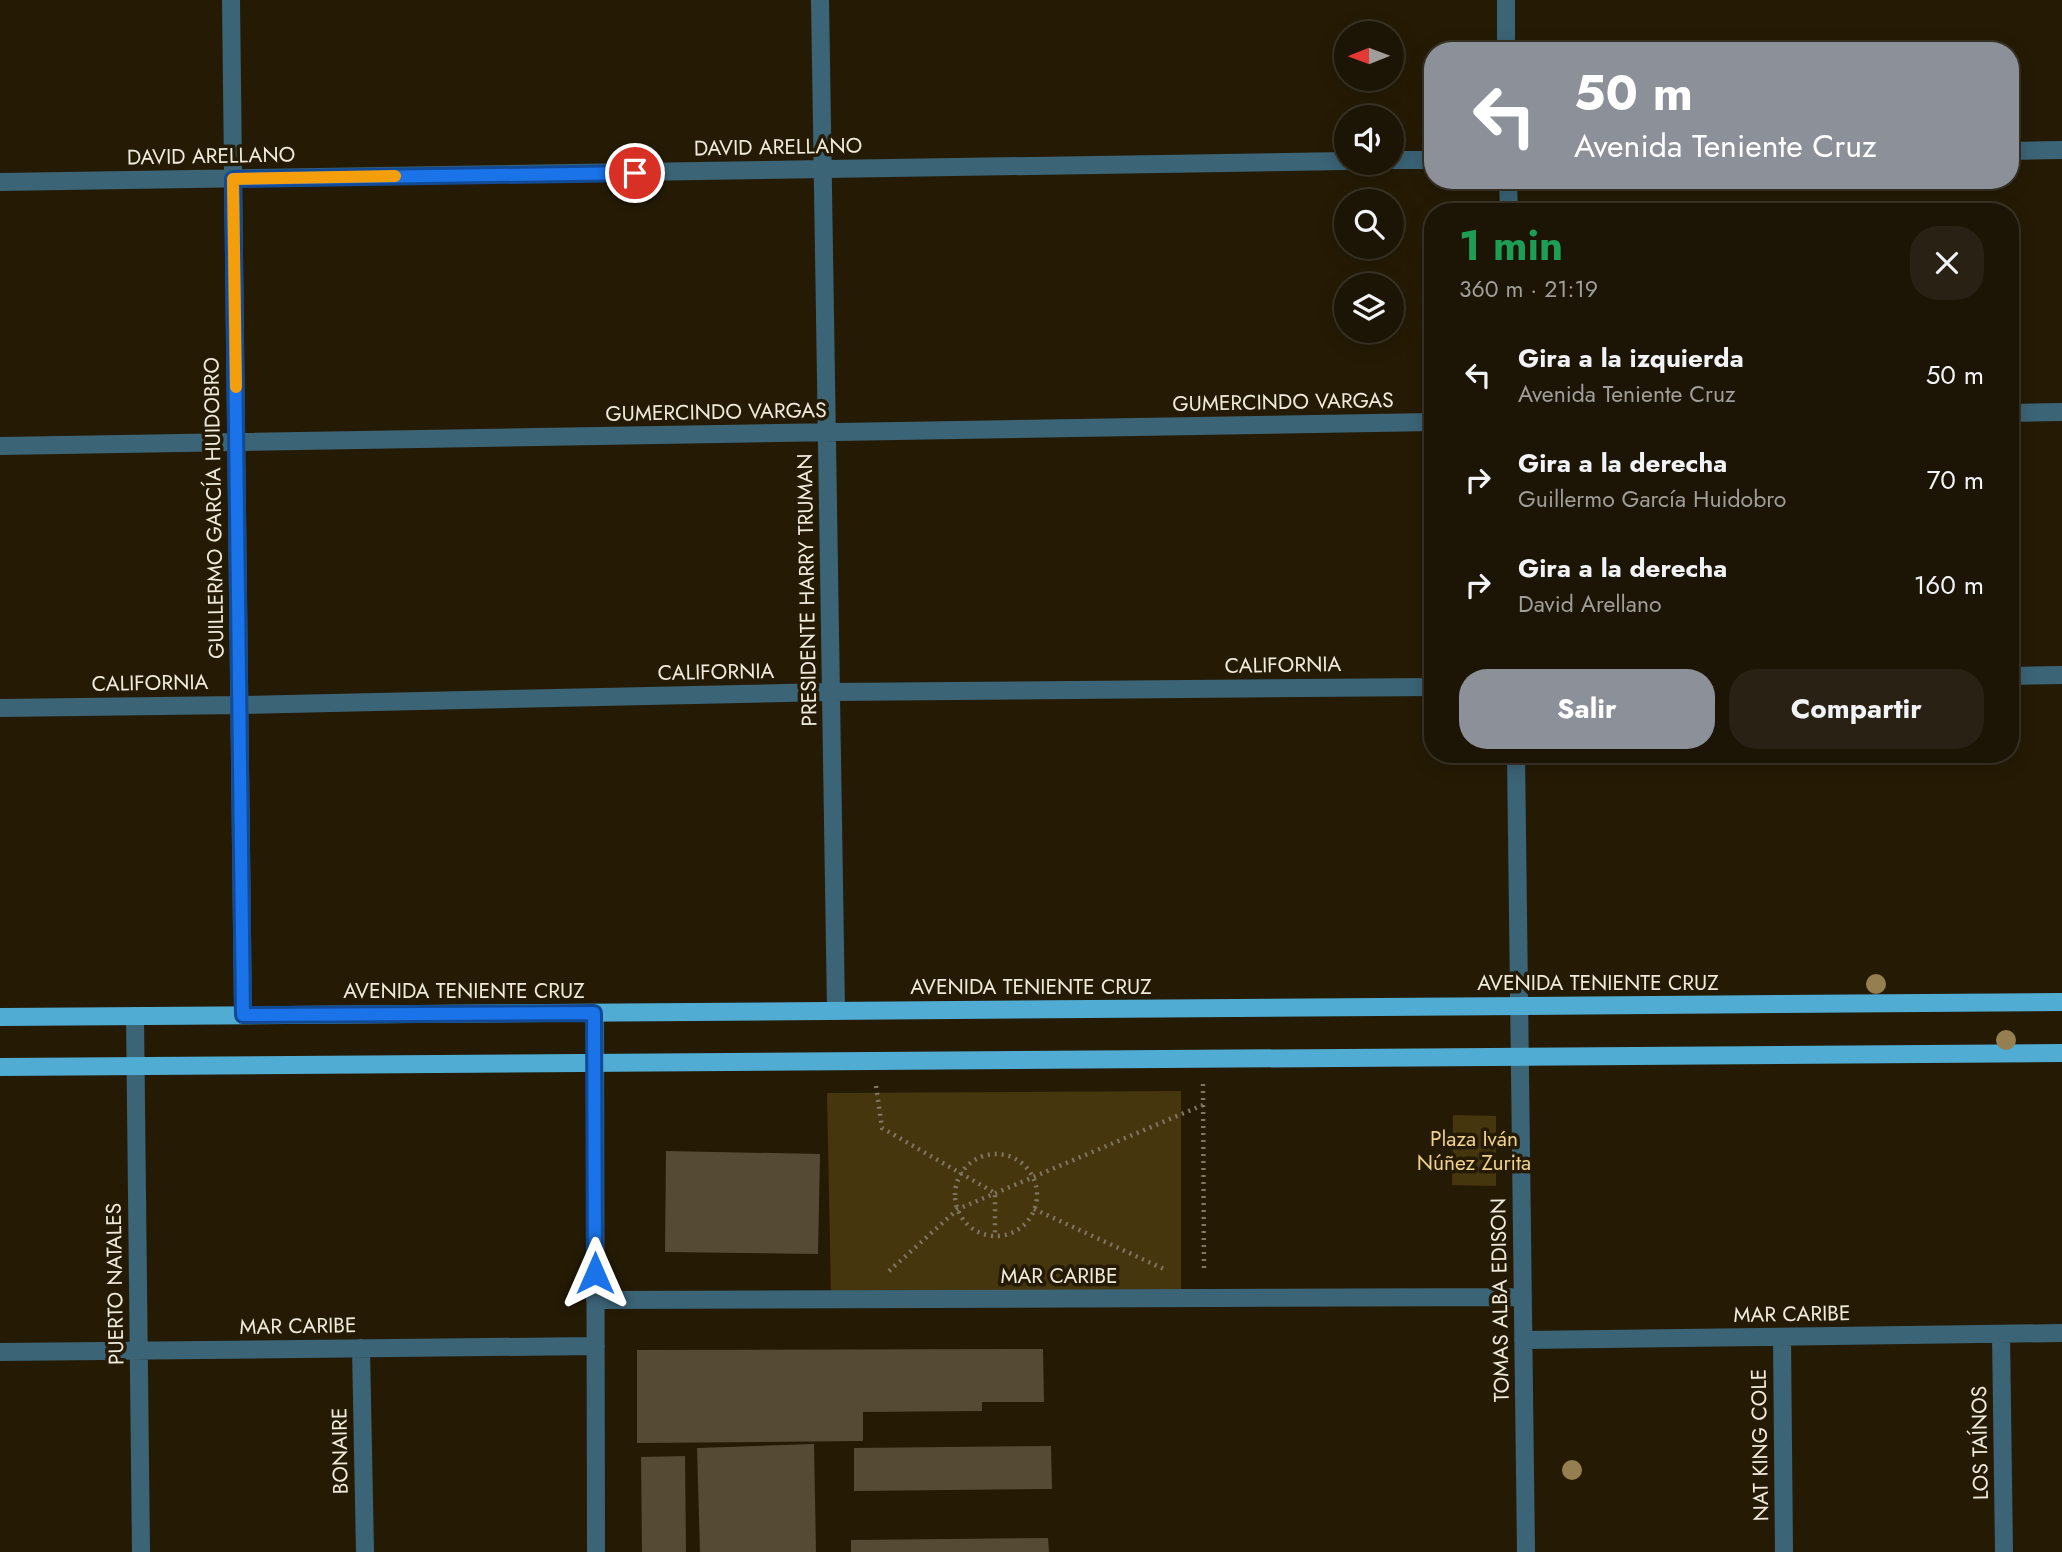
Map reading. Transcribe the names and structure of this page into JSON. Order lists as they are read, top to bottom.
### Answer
{
  "streets": {
    "main road": ["AVENIDA TENIENTE CRUZ"],
    "street": [
      "DAVID ARELLANO",
      "GUMERCINDO VARGAS",
      "GUILLERMO GARCÍA HUIDOBRO",
      "PRESIDENTE HARRY TRUMAN",
      "CALIFORNIA",
      "MAR CARIBE",
      "PUERTO NATALES",
      "TOMAS ALBA EDISON",
      "LOS TAÍNOS",
      "NAT KING COLE",
      "BONAIRE"
    ]
  },
  "crossings": [
    ["DAVID ARELLANO", "GUILLERMO GARCÍA HUIDOBRO"],
    ["DAVID ARELLANO", "PRESIDENTE HARRY TRUMAN"],
    ["GUMERCINDO VARGAS", "GUILLERMO GARCÍA HUIDOBRO"],
    ["GUMERCINDO VARGAS", "PRESIDENTE HARRY TRUMAN"],
    ["GUILLERMO GARCÍA HUIDOBRO", "CALIFORNIA"],
    ["GUILLERMO GARCÍA HUIDOBRO", "AVENIDA TENIENTE CRUZ"],
    ["PRESIDENTE HARRY TRUMAN", "CALIFORNIA"],
    ["PRESIDENTE HARRY TRUMAN", "AVENIDA TENIENTE CRUZ"],
    ["AVENIDA TENIENTE CRUZ", "PUERTO NATALES"],
    ["AVENIDA TENIENTE CRUZ", "TOMAS ALBA EDISON"],
    ["MAR CARIBE", "PUERTO NATALES"],
    ["MAR CARIBE", "TOMAS ALBA EDISON"],
    ["MAR CARIBE", "LOS TAÍNOS"],
    ["MAR CARIBE", "NAT KING COLE"],
    ["MAR CARIBE", "BONAIRE"]
  ],
  "parks": ["Plaza Iván Núñez Zurita"],
  "north": "left",
  "page": {
    "turn": ["50 m", "Avenida Teniente Cruz"],
    "heading": ["1 min", "360 m · 21:19"],
    "list": [
      {
        "name": "Gira a la izquierda",
        "note": "Avenida Teniente Cruz",
        "value": "50 m"
      },
      {
        "name": "Gira a la derecha",
        "note": "Guillermo García Huidobro",
        "value": "70 m"
      },
      {
        "name": "Gira a la derecha",
        "note": "David Arellano",
        "value": "160 m"
      }
    ],
    "buttons": ["Salir", "Compartir"]
  }
}
